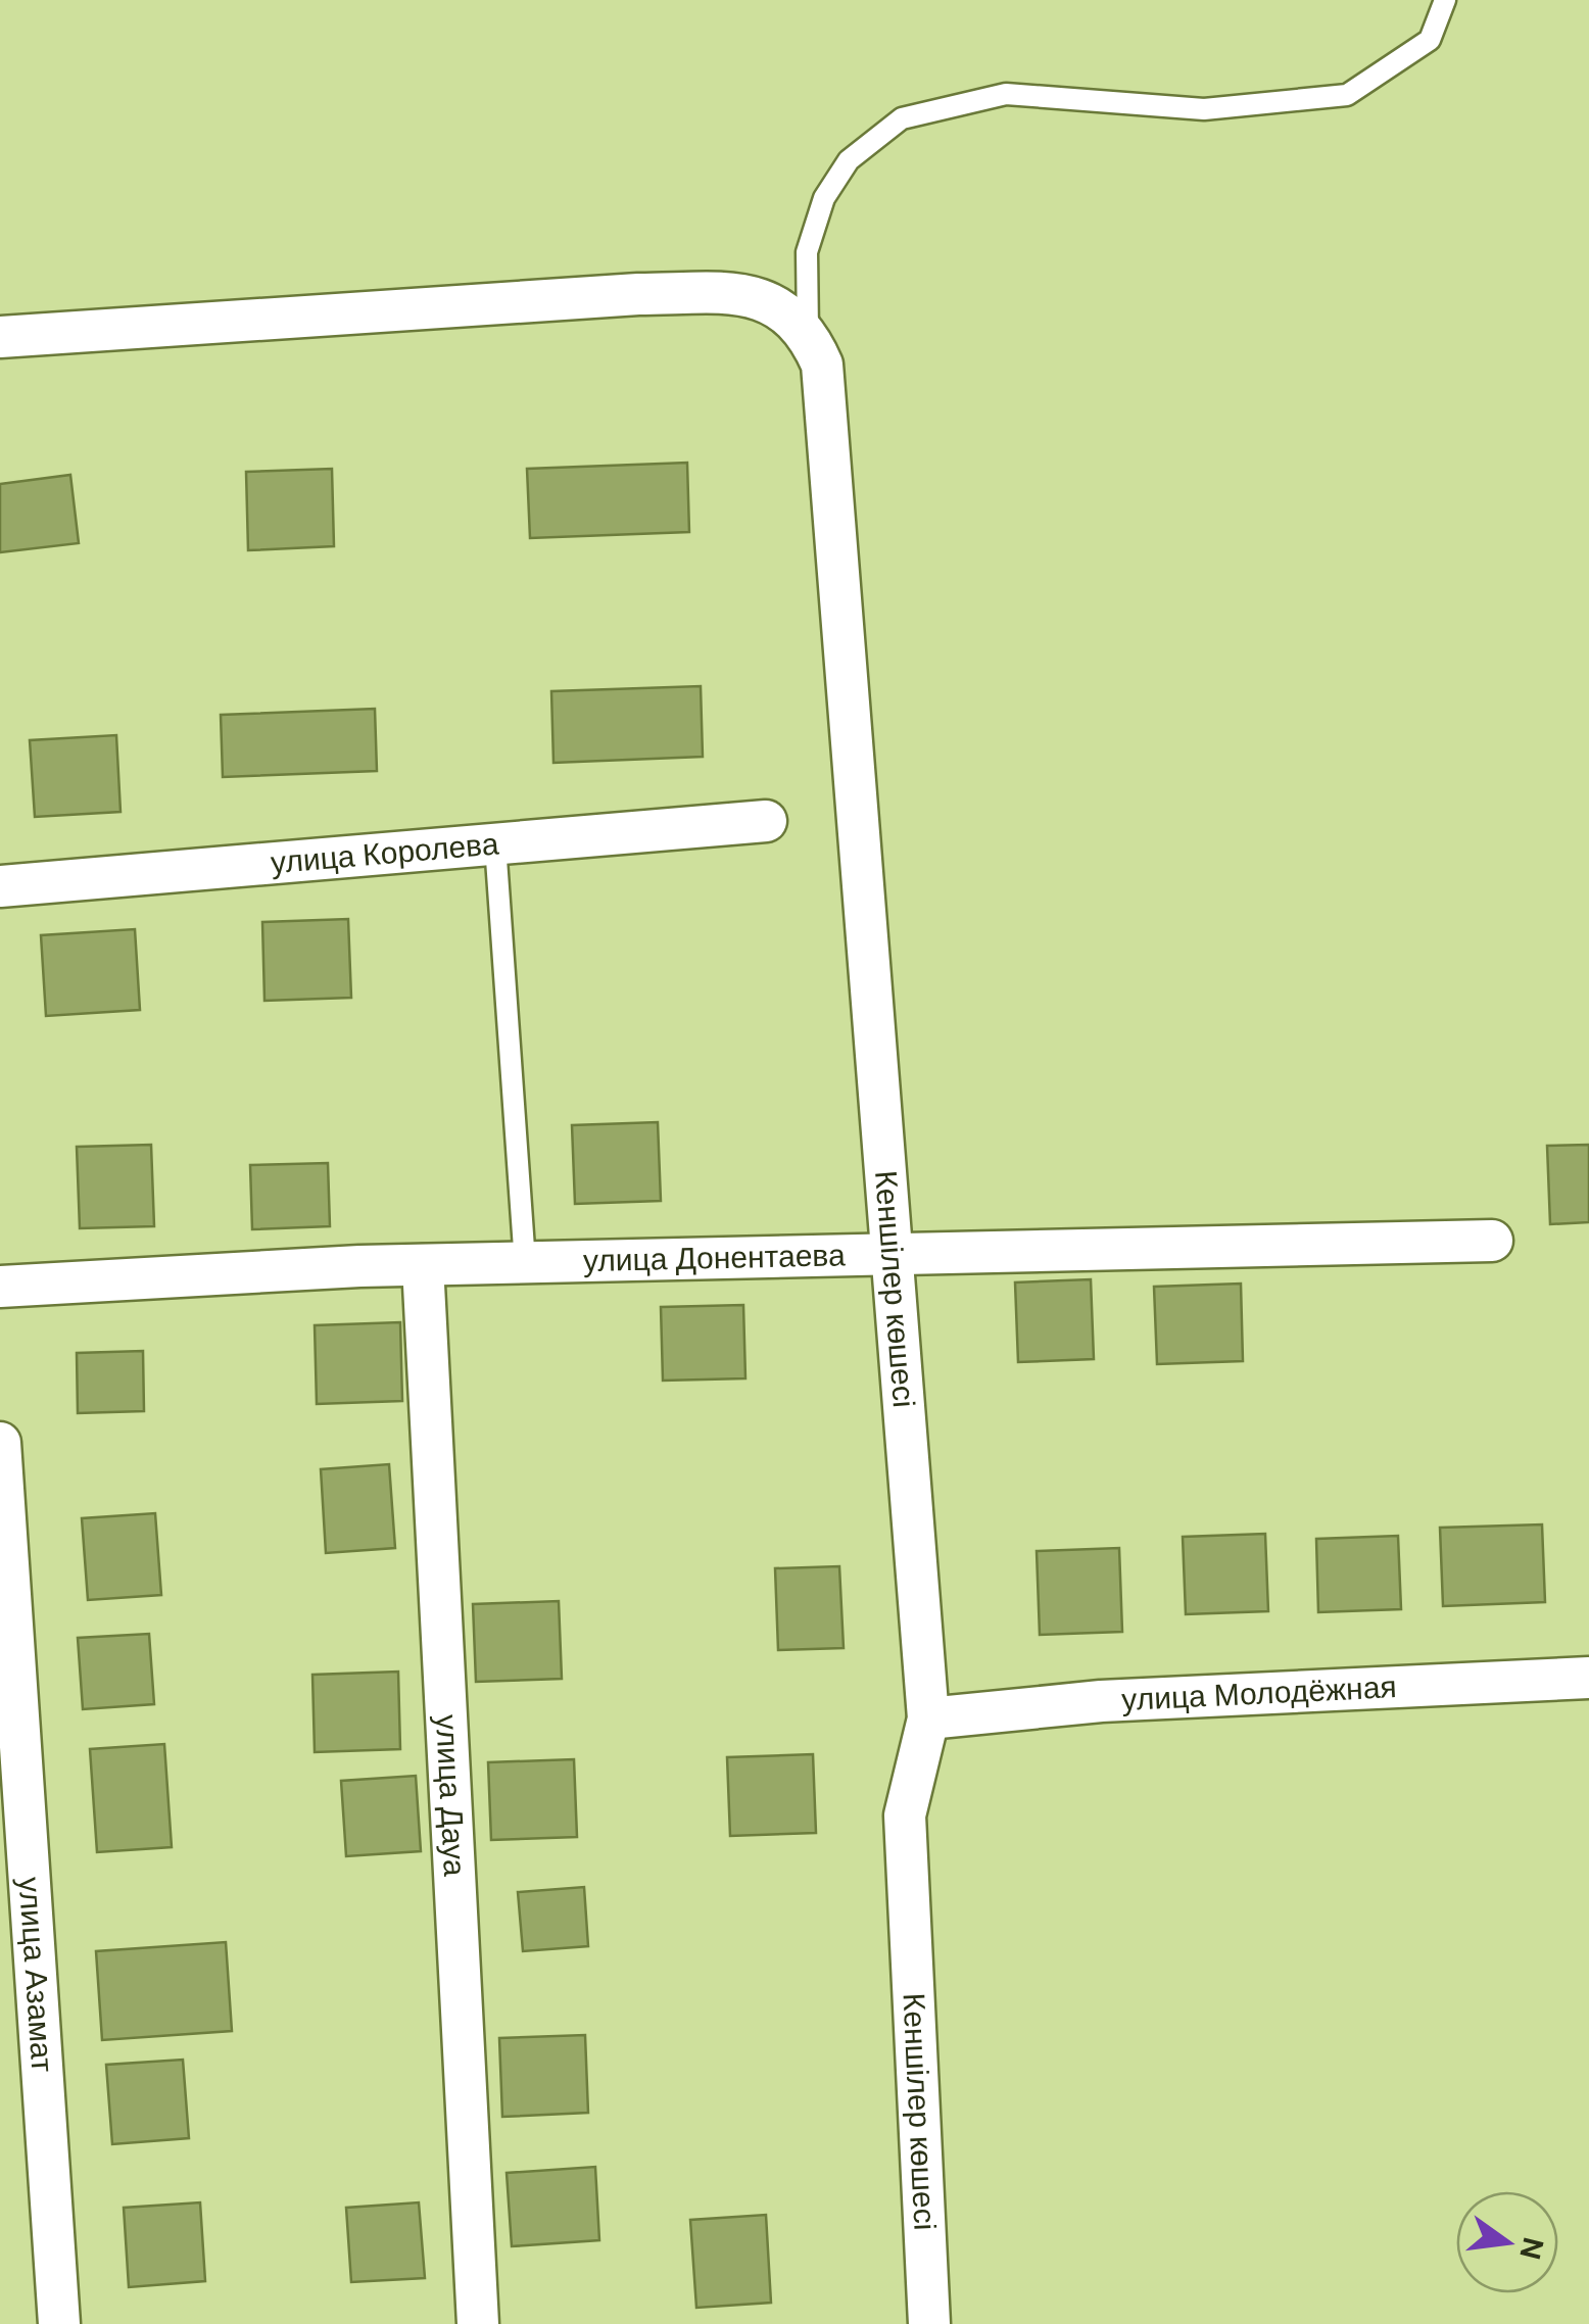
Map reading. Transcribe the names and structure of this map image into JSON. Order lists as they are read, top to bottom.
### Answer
{
  "streets": {
    "street": [
      "улица Королева",
      "улица Донентаева",
      "Кеншілер көшесі",
      "улица Молодёжная",
      "улица Дауа",
      "улица Азамат"
    ]
  },
  "crossings": [
    ["улица Донентаева", "Кеншілер көшесі"],
    ["улица Донентаева", "улица Дауа"],
    ["Кеншілер көшесі", "улица Молодёжная"]
  ],
  "north": "right"
}
